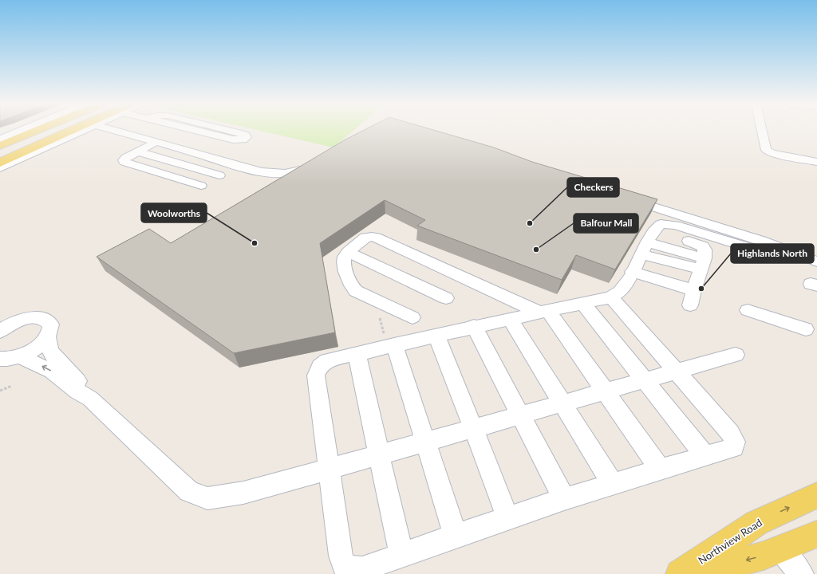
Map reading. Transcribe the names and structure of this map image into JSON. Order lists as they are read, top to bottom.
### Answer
{
  "streets": {
    "main road": ["Northview Road"]
  },
  "places": [
    "Checkers",
    "Woolworths",
    "Balfour Mall",
    "Highlands North"
  ]
}
